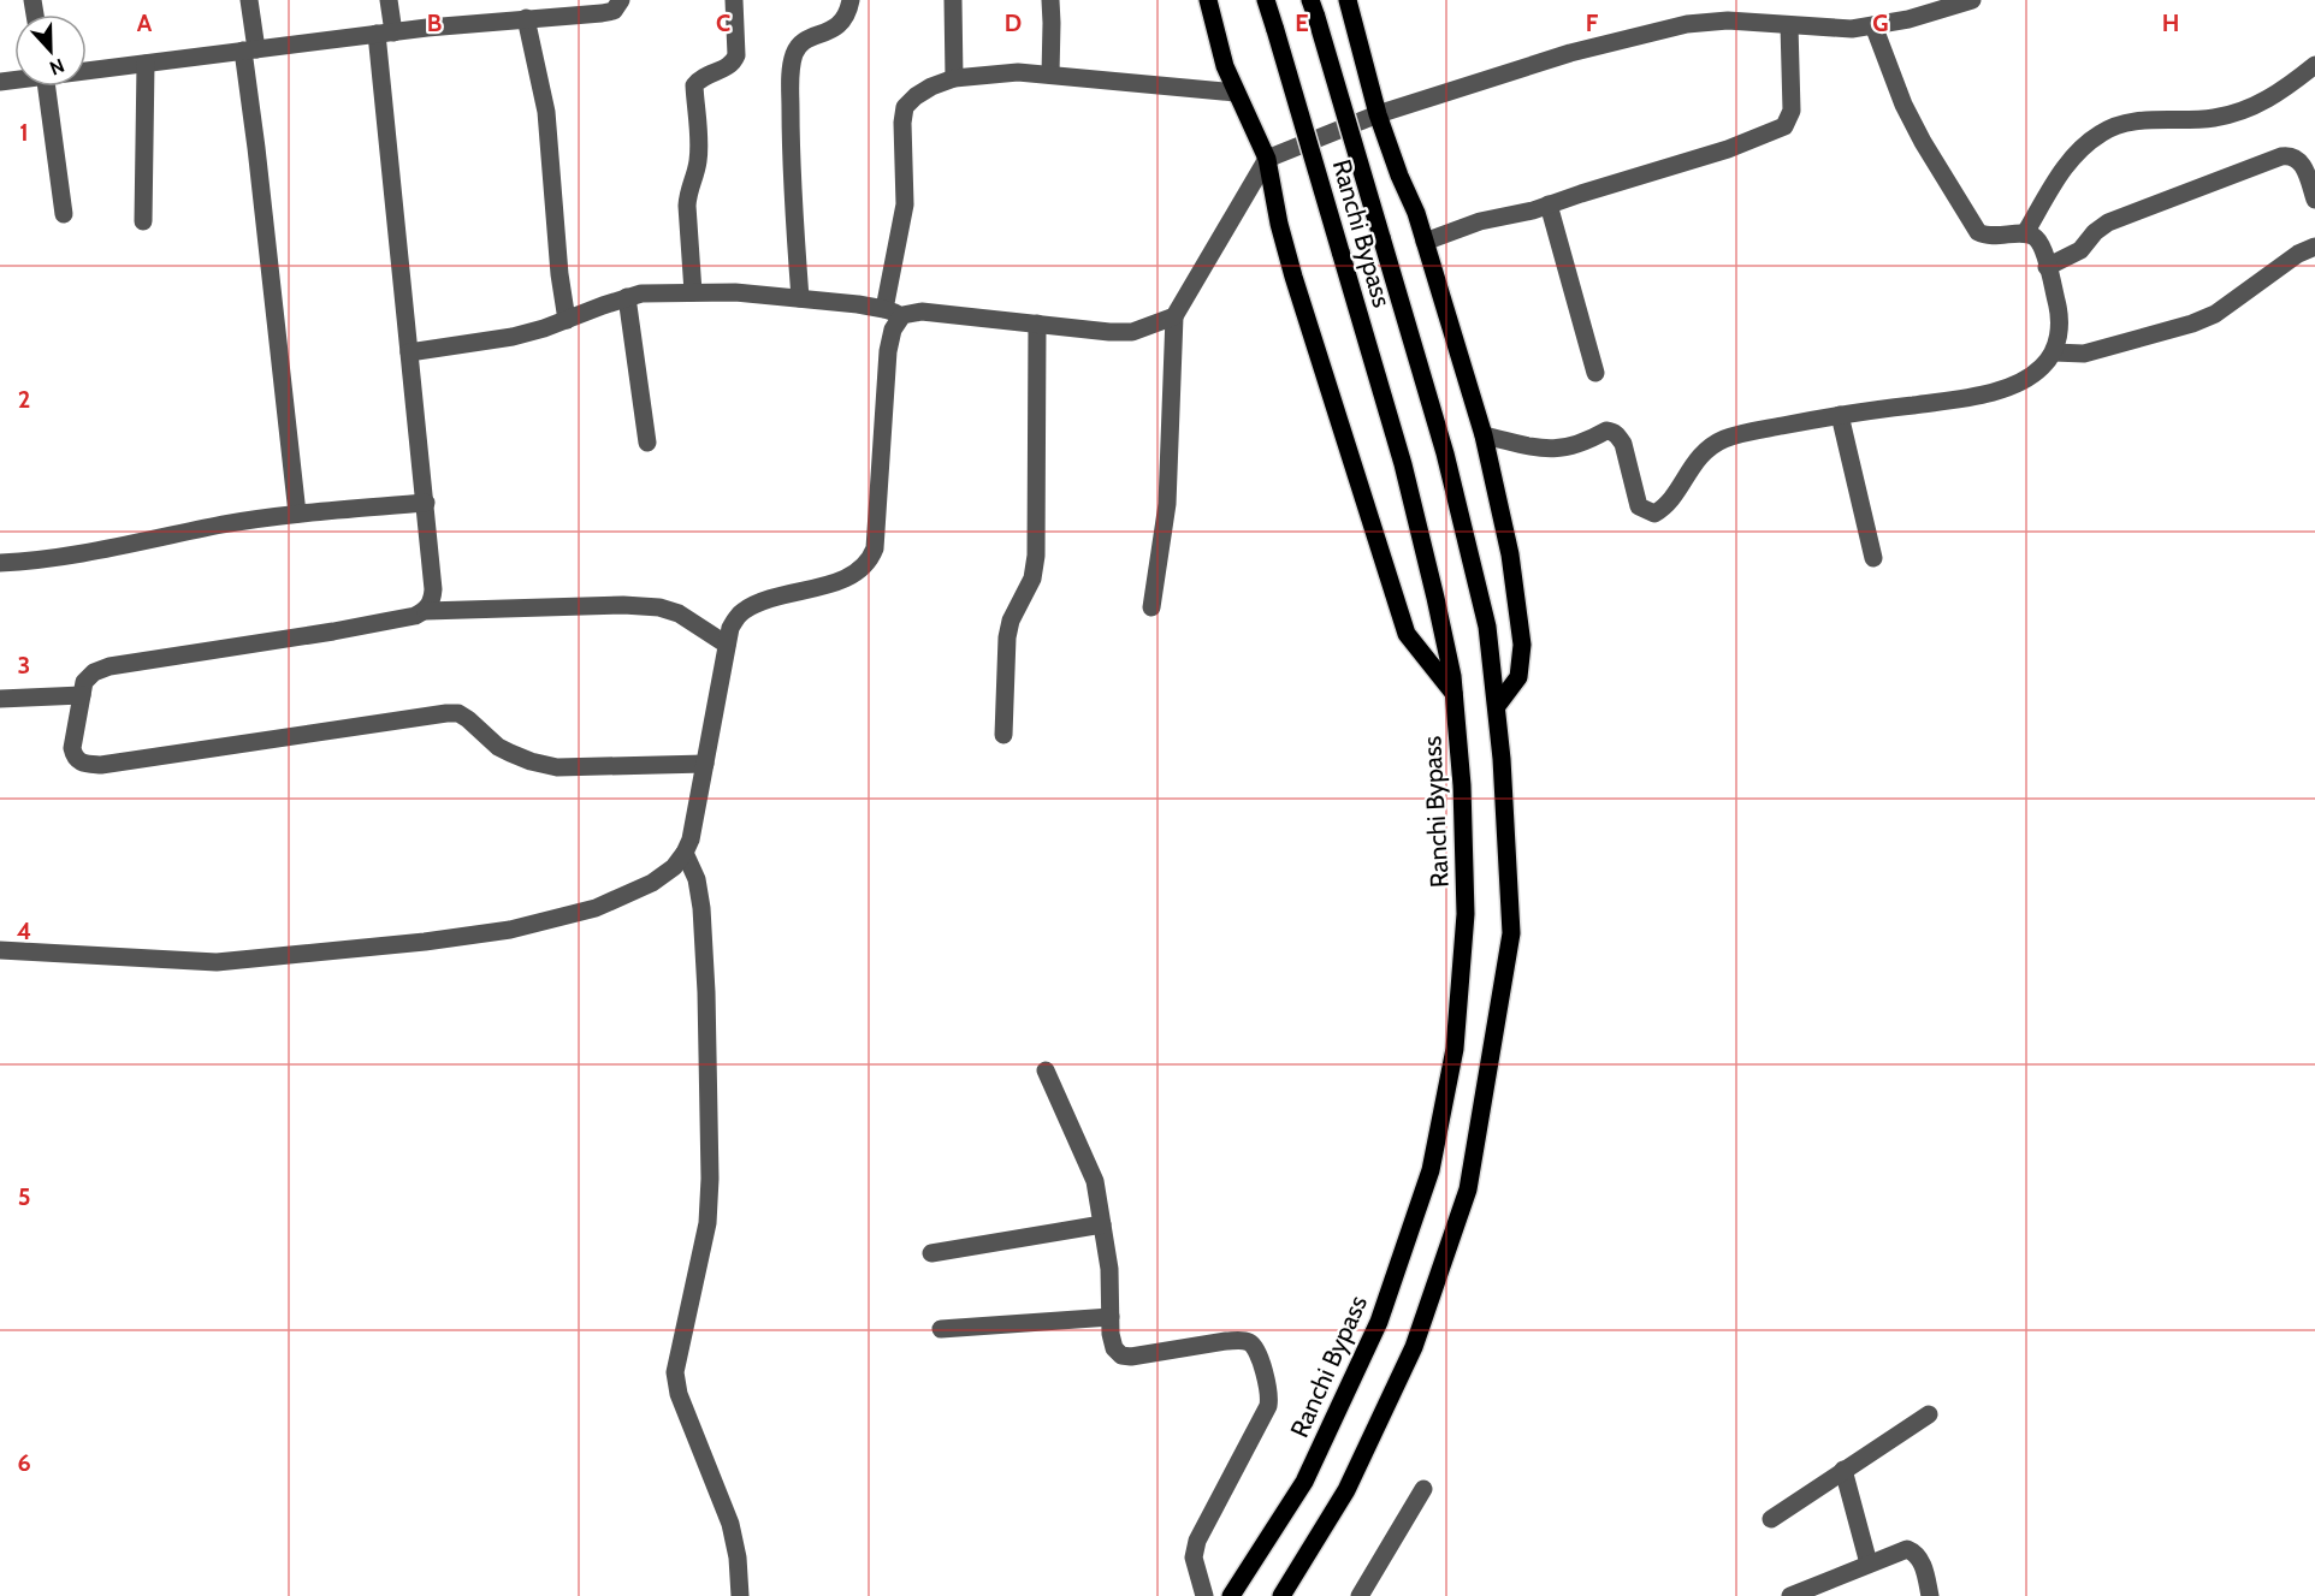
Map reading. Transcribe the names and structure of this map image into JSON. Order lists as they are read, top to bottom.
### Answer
{
  "streets": {
    "main road": ["Ranchi Bypass"]
  },
  "north": "bottom",
  "grid": {
    "columns": [
      "A",
      "B",
      "C",
      "D",
      "E",
      "F",
      "G",
      "H"
    ],
    "rows": [
      "1",
      "2",
      "3",
      "4",
      "5",
      "6"
    ]
  }
}
